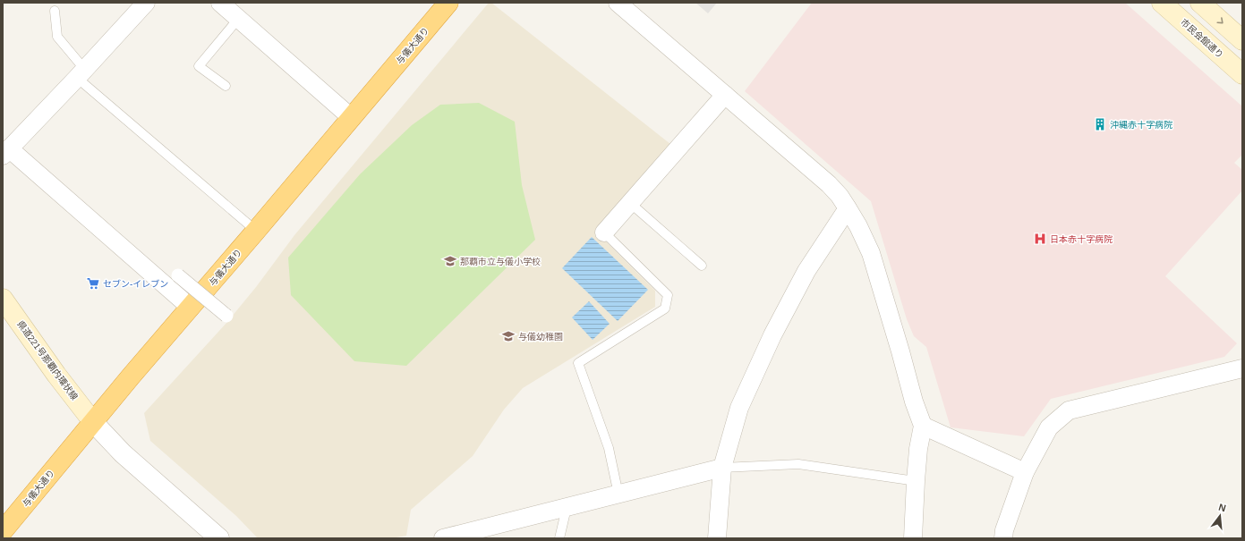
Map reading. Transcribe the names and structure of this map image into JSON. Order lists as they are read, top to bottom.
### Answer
{
  "streets": {
    "highway": ["与儀大通り"],
    "main road": ["市民会館通り", "県道221号那覇内環状線"]
  },
  "crossings": [
    ["与儀大通り", "県道221号那覇内環状線"]
  ],
  "places": {
    "building": ["沖縄赤十字病院"],
    "hospital": ["日本赤十字病院"],
    "school or university": ["那覇市立与儀小学校", "与儀幼稚園"],
    "supermarket": ["セブン-イレブン"]
  },
  "north": "top"
}
